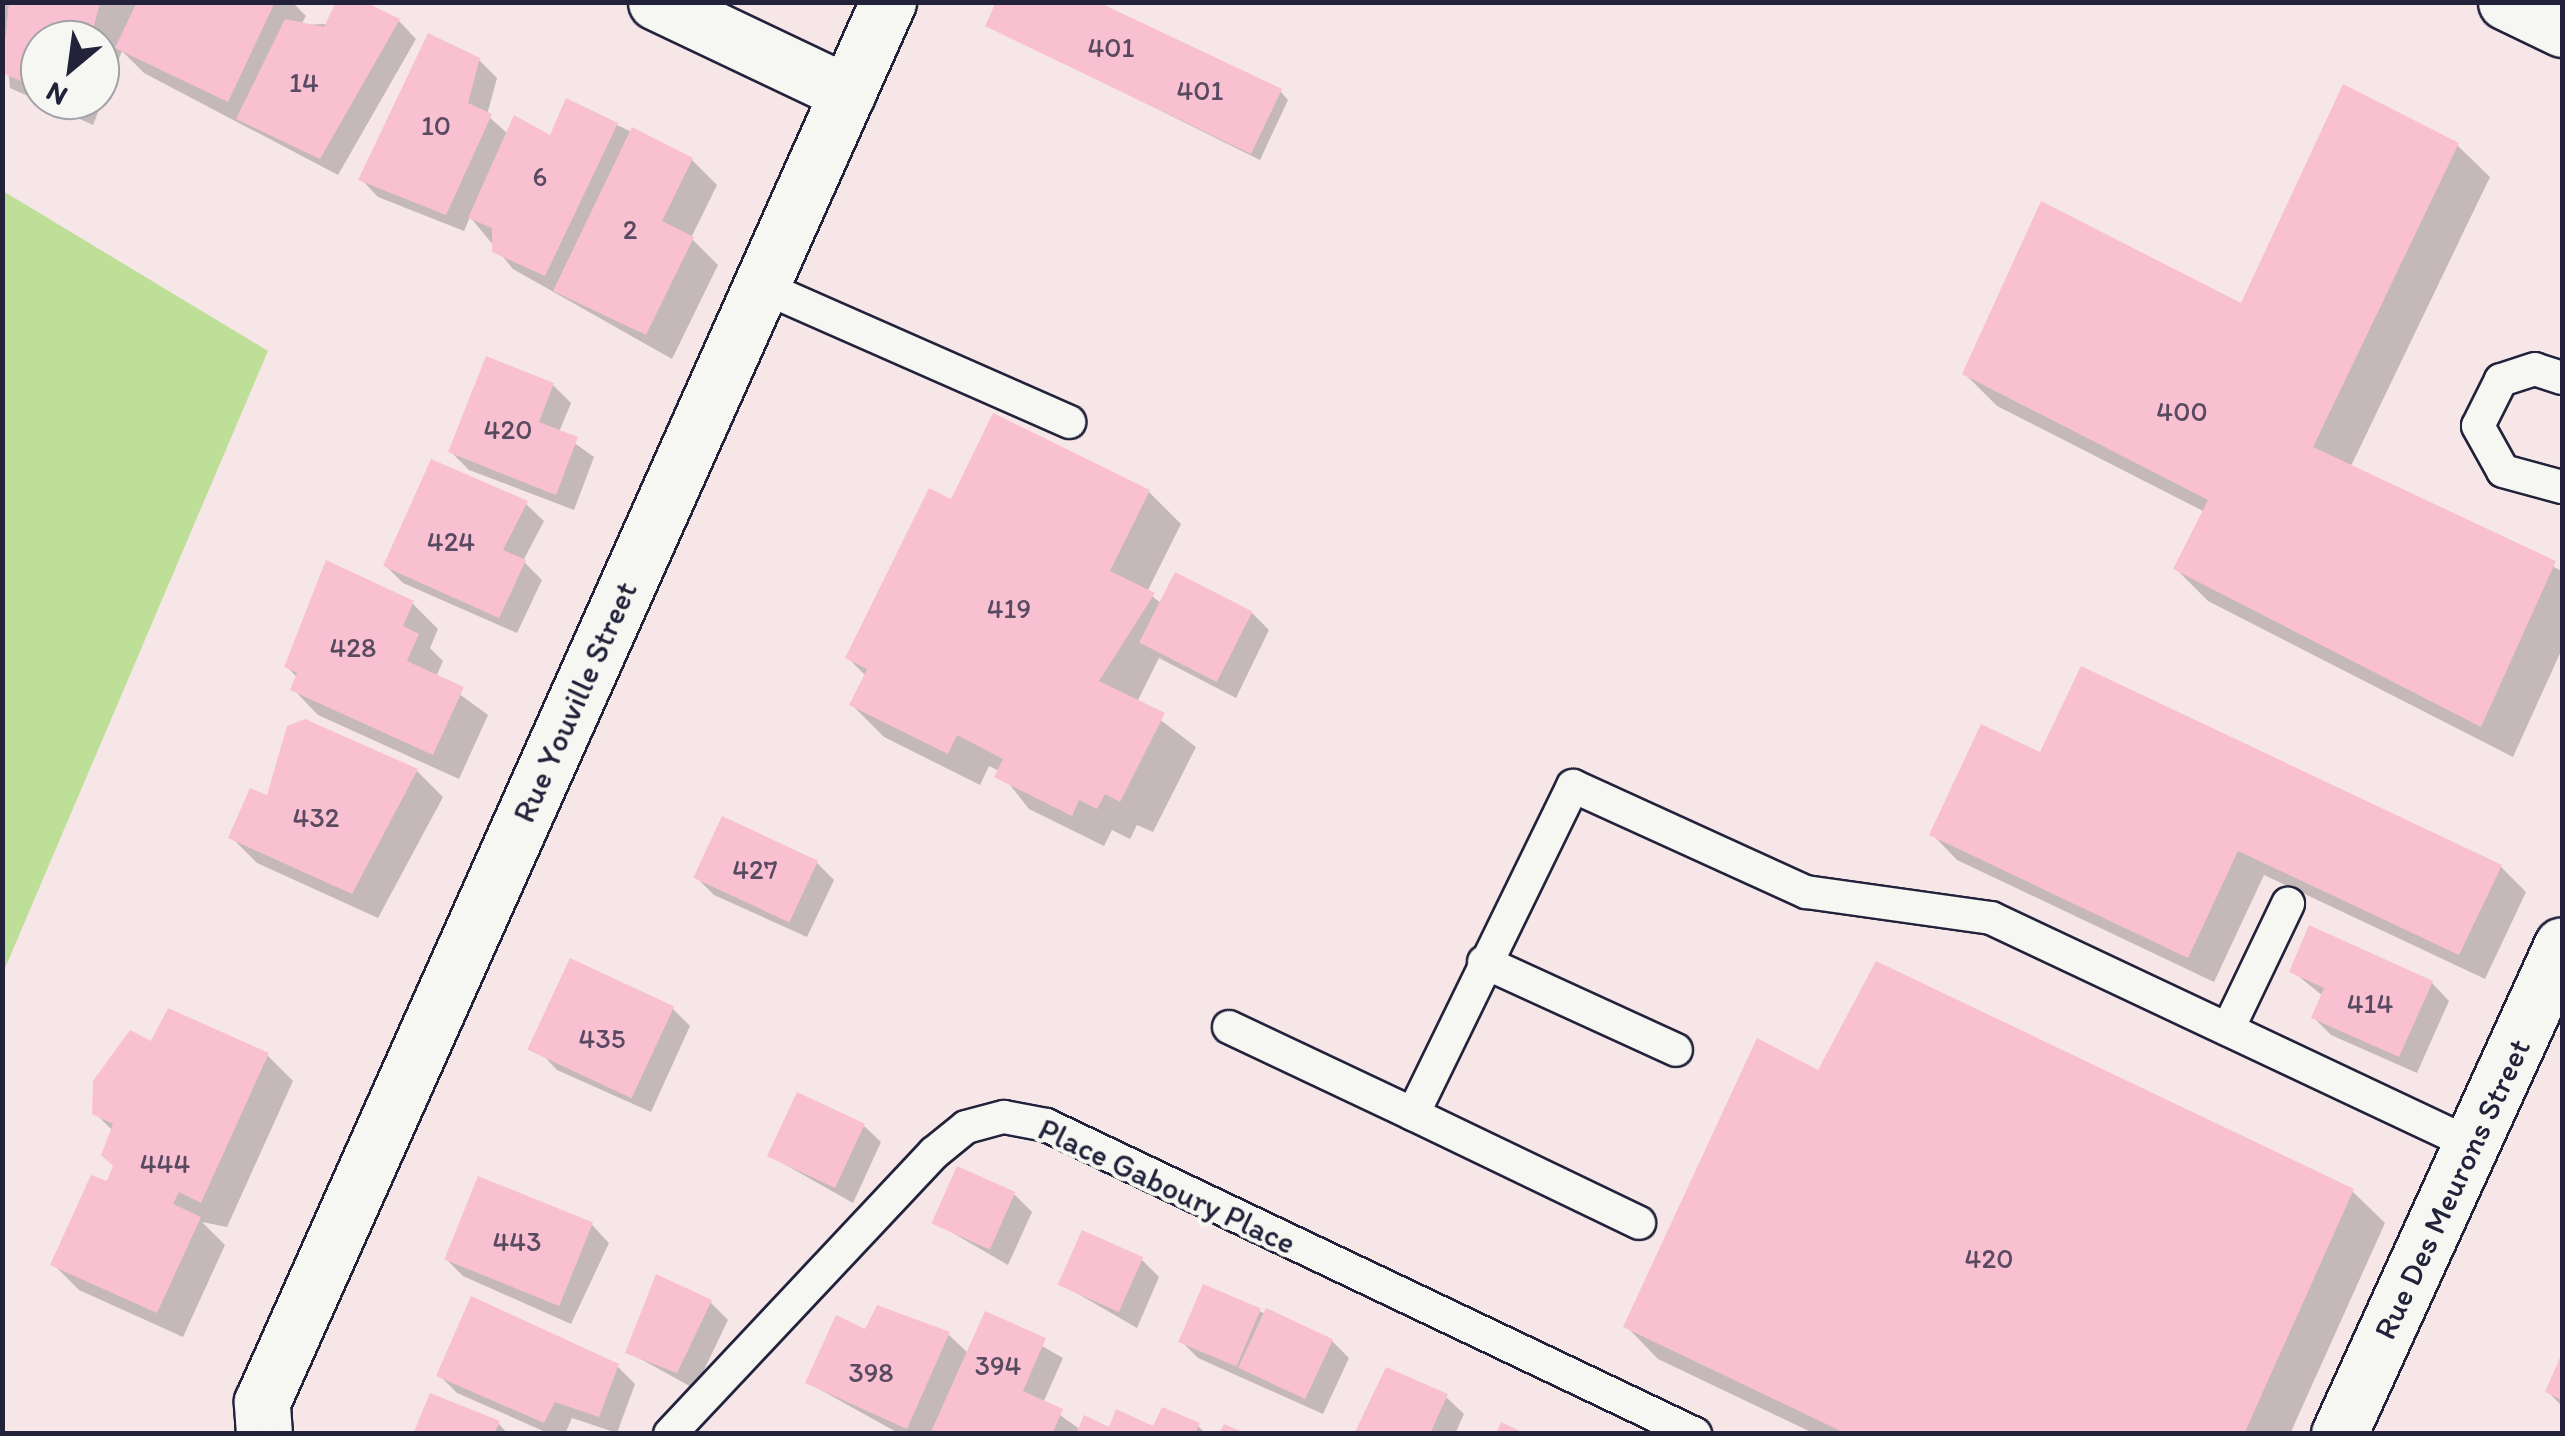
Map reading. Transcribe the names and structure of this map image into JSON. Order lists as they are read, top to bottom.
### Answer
{
  "streets": {
    "street": ["Rue Youville Street", "Rue Des Meurons Street"],
    "lane": ["Place Gaboury Place"]
  },
  "house_numbers": [
    "401",
    "14",
    "401",
    "10",
    "6",
    "2",
    "400",
    "420",
    "424",
    "419",
    "428",
    "432",
    "427",
    "414",
    "435",
    "444",
    "443",
    "420",
    "394",
    "398"
  ],
  "north": "bottom left"
}
